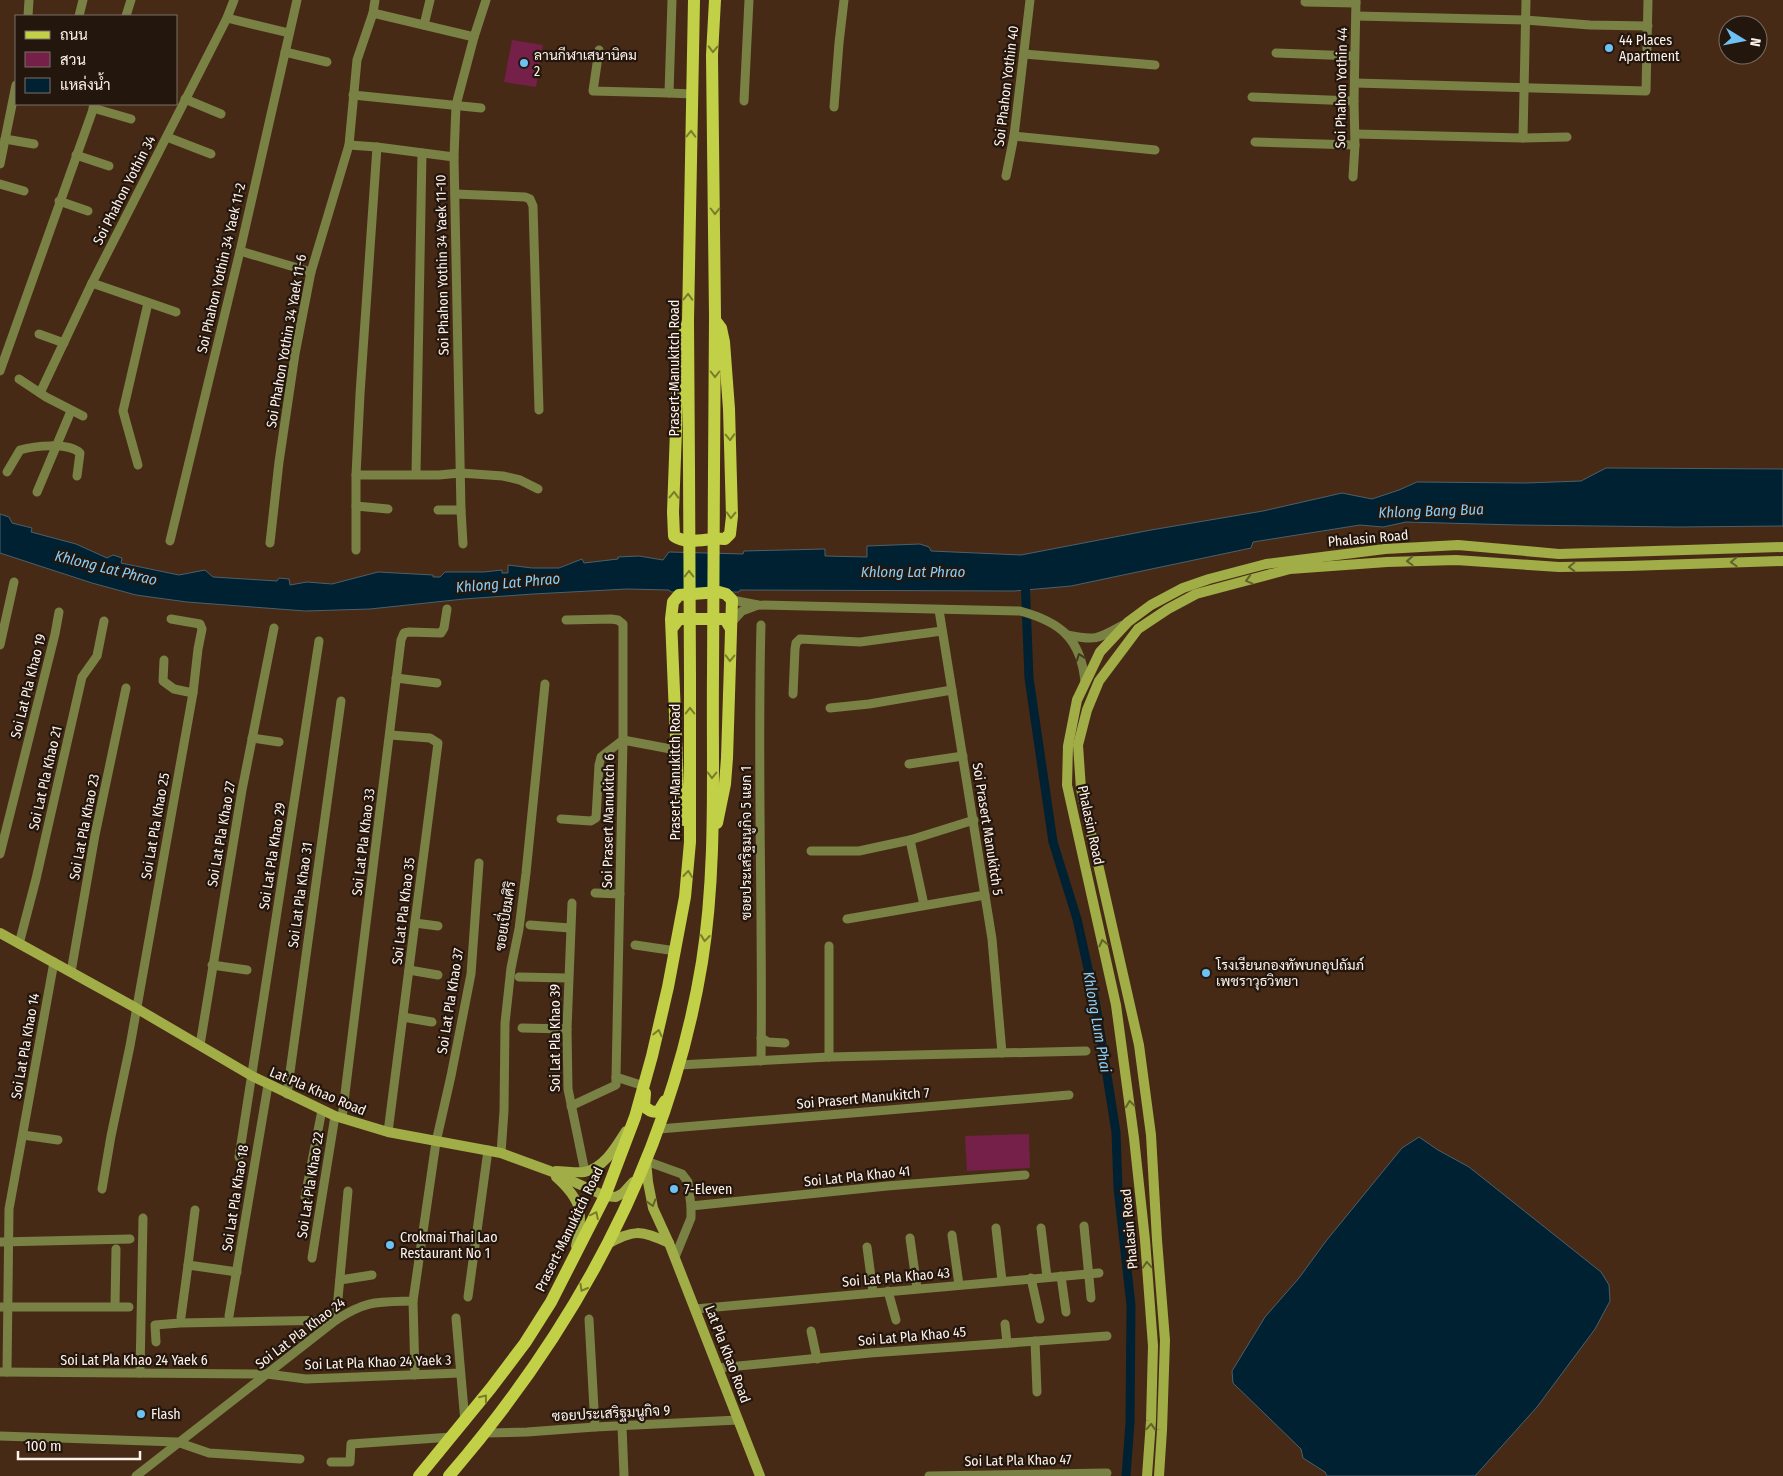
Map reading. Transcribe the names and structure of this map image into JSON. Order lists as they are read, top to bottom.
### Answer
{
  "streets": {
    "main road": ["Prasert-Manukitch Road", "Phalasin Road", "Lat Pla Khao Road"],
    "street": [
      "Soi Phahon Yothin 40",
      "Soi Phahon Yothin 44",
      "Soi Phahon Yothin 34",
      "Soi Phahon Yothin 34 Yaek 11-10",
      "Soi Phahon Yothin 34 Yaek 11-2",
      "Soi Phahon Yothin 34 Yaek 11-6",
      "Soi Lat Pla Khao 19",
      "Soi Lat Pla Khao 21",
      "Soi Prasert Manukitch 6",
      "Soi Lat Pla Khao 25",
      "Soi Lat Pla Khao 23",
      "Soi Prasert Manukitch 5",
      "Soi Lat Pla Khao 27",
      "Soi Lat Pla Khao 33",
      "ซอยประเสริฐมนูกิจ 5 แยก 1",
      "Soi Lat Pla Khao 29",
      "Soi Lat Pla Khao 31",
      "Soi Lat Pla Khao 35",
      "ซอยเปี่ยมศิริ",
      "Soi Lat Pla Khao 37",
      "Soi Lat Pla Khao 39",
      "Soi Lat Pla Khao 14",
      "Soi Prasert Manukitch 7",
      "Soi Lat Pla Khao 41",
      "Soi Lat Pla Khao 22",
      "Soi Lat Pla Khao 18",
      "Soi Lat Pla Khao 43",
      "Soi Lat Pla Khao 24",
      "Soi Lat Pla Khao 45",
      "Soi Lat Pla Khao 24 Yaek 6",
      "Soi Lat Pla Khao 24 Yaek 3",
      "ซอยประเสริฐมนูกิจ 9",
      "Soi Lat Pla Khao 47"
    ]
  },
  "crossings": [
    ["Prasert-Manukitch Road", "Lat Pla Khao Road"],
    ["Soi Lat Pla Khao 21", "Lat Pla Khao Road"],
    ["Soi Lat Pla Khao 25", "Lat Pla Khao Road"],
    ["Soi Lat Pla Khao 23", "Lat Pla Khao Road"],
    ["Soi Lat Pla Khao 27", "Lat Pla Khao Road"],
    ["Soi Lat Pla Khao 33", "Soi Lat Pla Khao 35"],
    ["Soi Lat Pla Khao 33", "Lat Pla Khao Road"],
    ["Soi Lat Pla Khao 33", "Soi Lat Pla Khao 22"],
    ["Soi Lat Pla Khao 29", "Lat Pla Khao Road"],
    ["Soi Lat Pla Khao 31", "Lat Pla Khao Road"],
    ["Soi Lat Pla Khao 35", "Lat Pla Khao Road"],
    ["ซอยเปี่ยมศิริ", "Lat Pla Khao Road"],
    ["Soi Lat Pla Khao 37", "Lat Pla Khao Road"],
    ["Soi Lat Pla Khao 14", "Lat Pla Khao Road"],
    ["Soi Lat Pla Khao 14", "Soi Lat Pla Khao 24 Yaek 6"],
    ["Lat Pla Khao Road", "Soi Lat Pla Khao 22"],
    ["Lat Pla Khao Road", "Soi Lat Pla Khao 18"],
    ["Lat Pla Khao Road", "Soi Lat Pla Khao 43"],
    ["Lat Pla Khao Road", "Soi Lat Pla Khao 45"],
    ["Lat Pla Khao Road", "ซอยประเสริฐมนูกิจ 9"],
    ["Soi Lat Pla Khao 24", "Soi Lat Pla Khao 24 Yaek 6"],
    ["Soi Lat Pla Khao 24", "Soi Lat Pla Khao 24 Yaek 3"],
    ["Soi Lat Pla Khao 24 Yaek 6", "Soi Lat Pla Khao 24 Yaek 3"]
  ],
  "water": ["Khlong Bang Bua", "Khlong Lat Phrao", "Khlong Lum Phai"],
  "places": [
    "44 Places Apartment",
    "ลานกีฬาเสนานิคม 2",
    "โรงเรียนกองทัพบกอุปถัมภ์ เพชราวุธวิทยา",
    "7-Eleven",
    "Crokmai Thai Lao Restaurant No 1",
    "Flash"
  ],
  "legend": ["ถนน", "สวน", "แหล่งน้ำ"],
  "scale_bar": "100 m",
  "north": "right"
}
